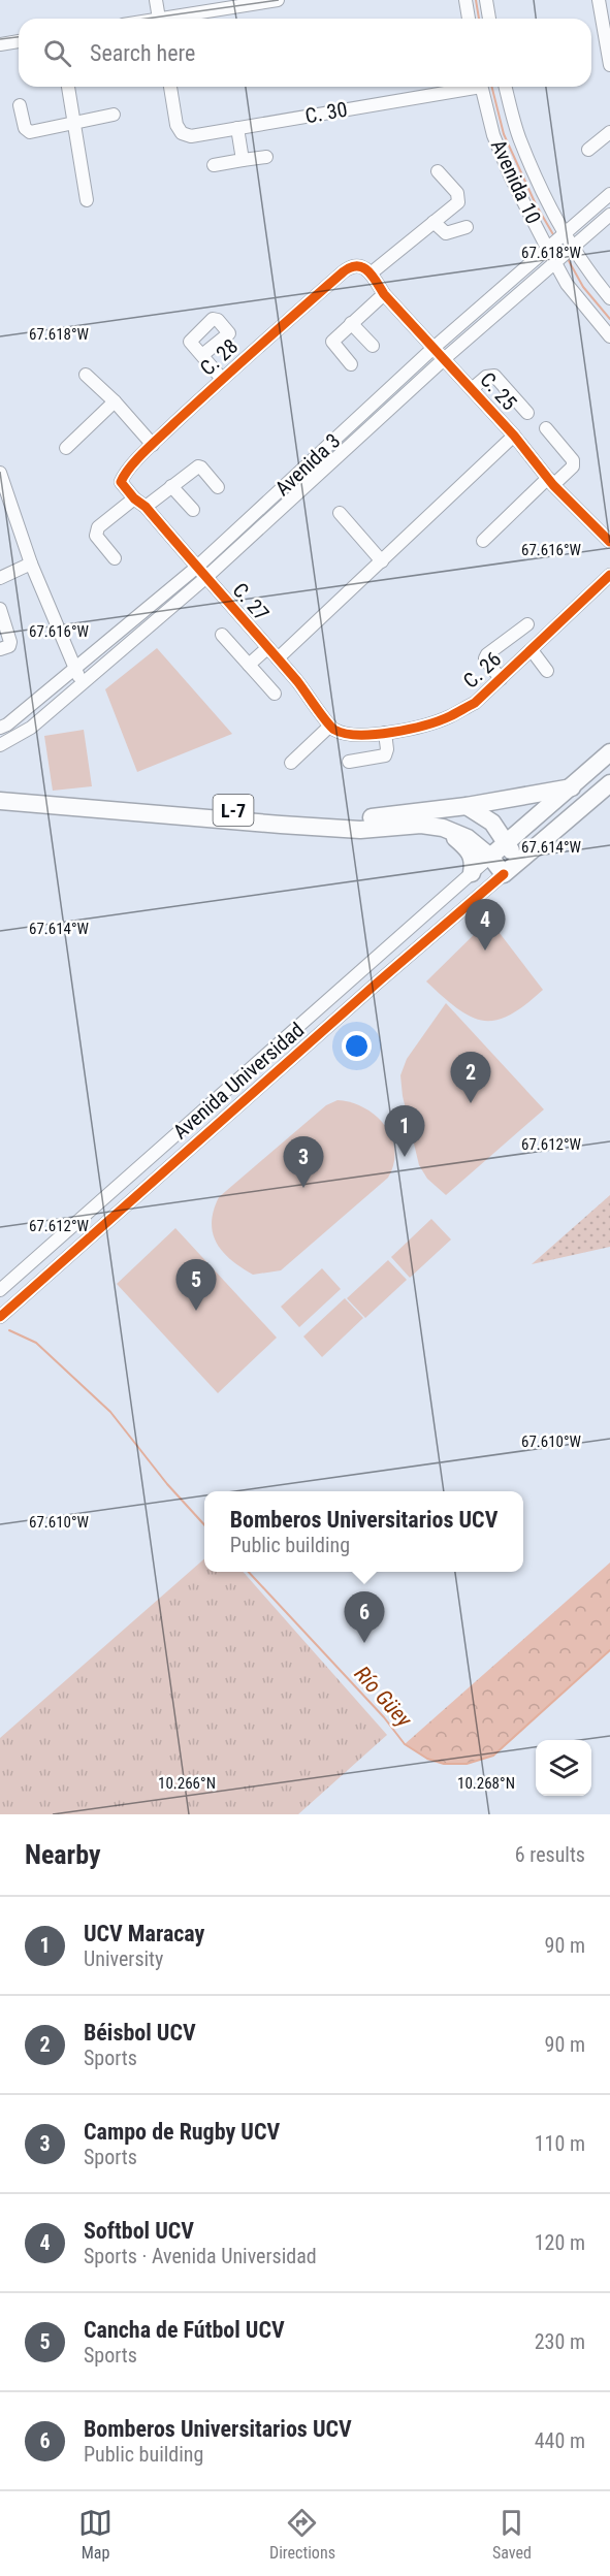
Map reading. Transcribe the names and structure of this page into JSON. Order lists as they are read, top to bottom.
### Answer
{
  "streets": {
    "main road": ["L-7", "Avenida Universidad"],
    "street": [
      "C. 30",
      "Avenida 10",
      "C. 28",
      "C. 25",
      "Avenida 3",
      "C. 27",
      "C. 26"
    ]
  },
  "crossings": [
    ["Avenida 10", "Avenida 3"],
    ["C. 28", "C. 25"],
    ["C. 28", "C. 27"],
    ["C. 25", "Avenida 3"],
    ["Avenida 3", "C. 27"],
    ["C. 27", "C. 26"],
    ["L-7", "Avenida Universidad"]
  ],
  "water": ["Río Güey"],
  "page": {
    "search": "Search here",
    "pins": [
      "4",
      "2",
      "1",
      "3",
      "5",
      "6"
    ],
    "popup": ["Bomberos Universitarios UCV", "Public building"],
    "heading": ["Nearby", "6 results"],
    "list": [
      {
        "mark": "1",
        "name": "UCV Maracay",
        "note": "University",
        "value": "90 m"
      },
      {
        "mark": "2",
        "name": "Béisbol UCV",
        "note": "Sports",
        "value": "90 m"
      },
      {
        "mark": "3",
        "name": "Campo de Rugby UCV",
        "note": "Sports",
        "value": "110 m"
      },
      {
        "mark": "4",
        "name": "Softbol UCV",
        "note": "Sports · Avenida Universidad",
        "value": "120 m"
      },
      {
        "mark": "5",
        "name": "Cancha de Fútbol UCV",
        "note": "Sports",
        "value": "230 m"
      },
      {
        "mark": "6",
        "name": "Bomberos Universitarios UCV",
        "note": "Public building",
        "value": "440 m"
      }
    ],
    "nav": ["Map", "Directions", "Saved"]
  },
  "coordinates": [
    "67.618°W",
    "67.616°W",
    "67.614°W",
    "67.612°W",
    "67.610°W",
    "10.266°N",
    "10.268°N"
  ]
}
